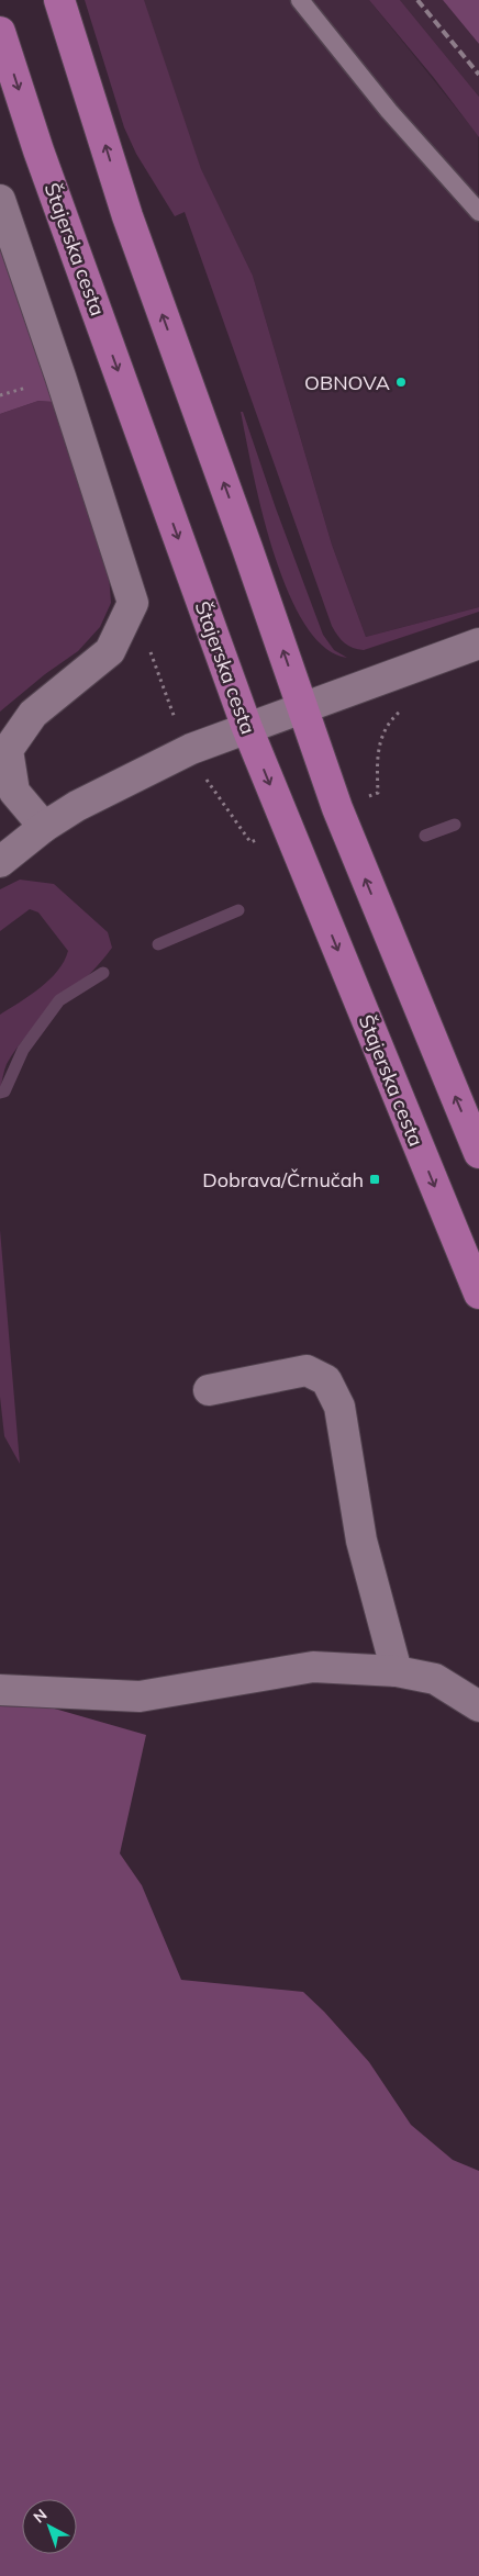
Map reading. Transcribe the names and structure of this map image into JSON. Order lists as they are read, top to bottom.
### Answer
{
  "streets": {
    "main road": ["Štajerska cesta"]
  },
  "places": {
    "other": ["OBNOVA"],
    "transit": ["Dobrava/Črnučah"]
  },
  "north": "top left"
}
